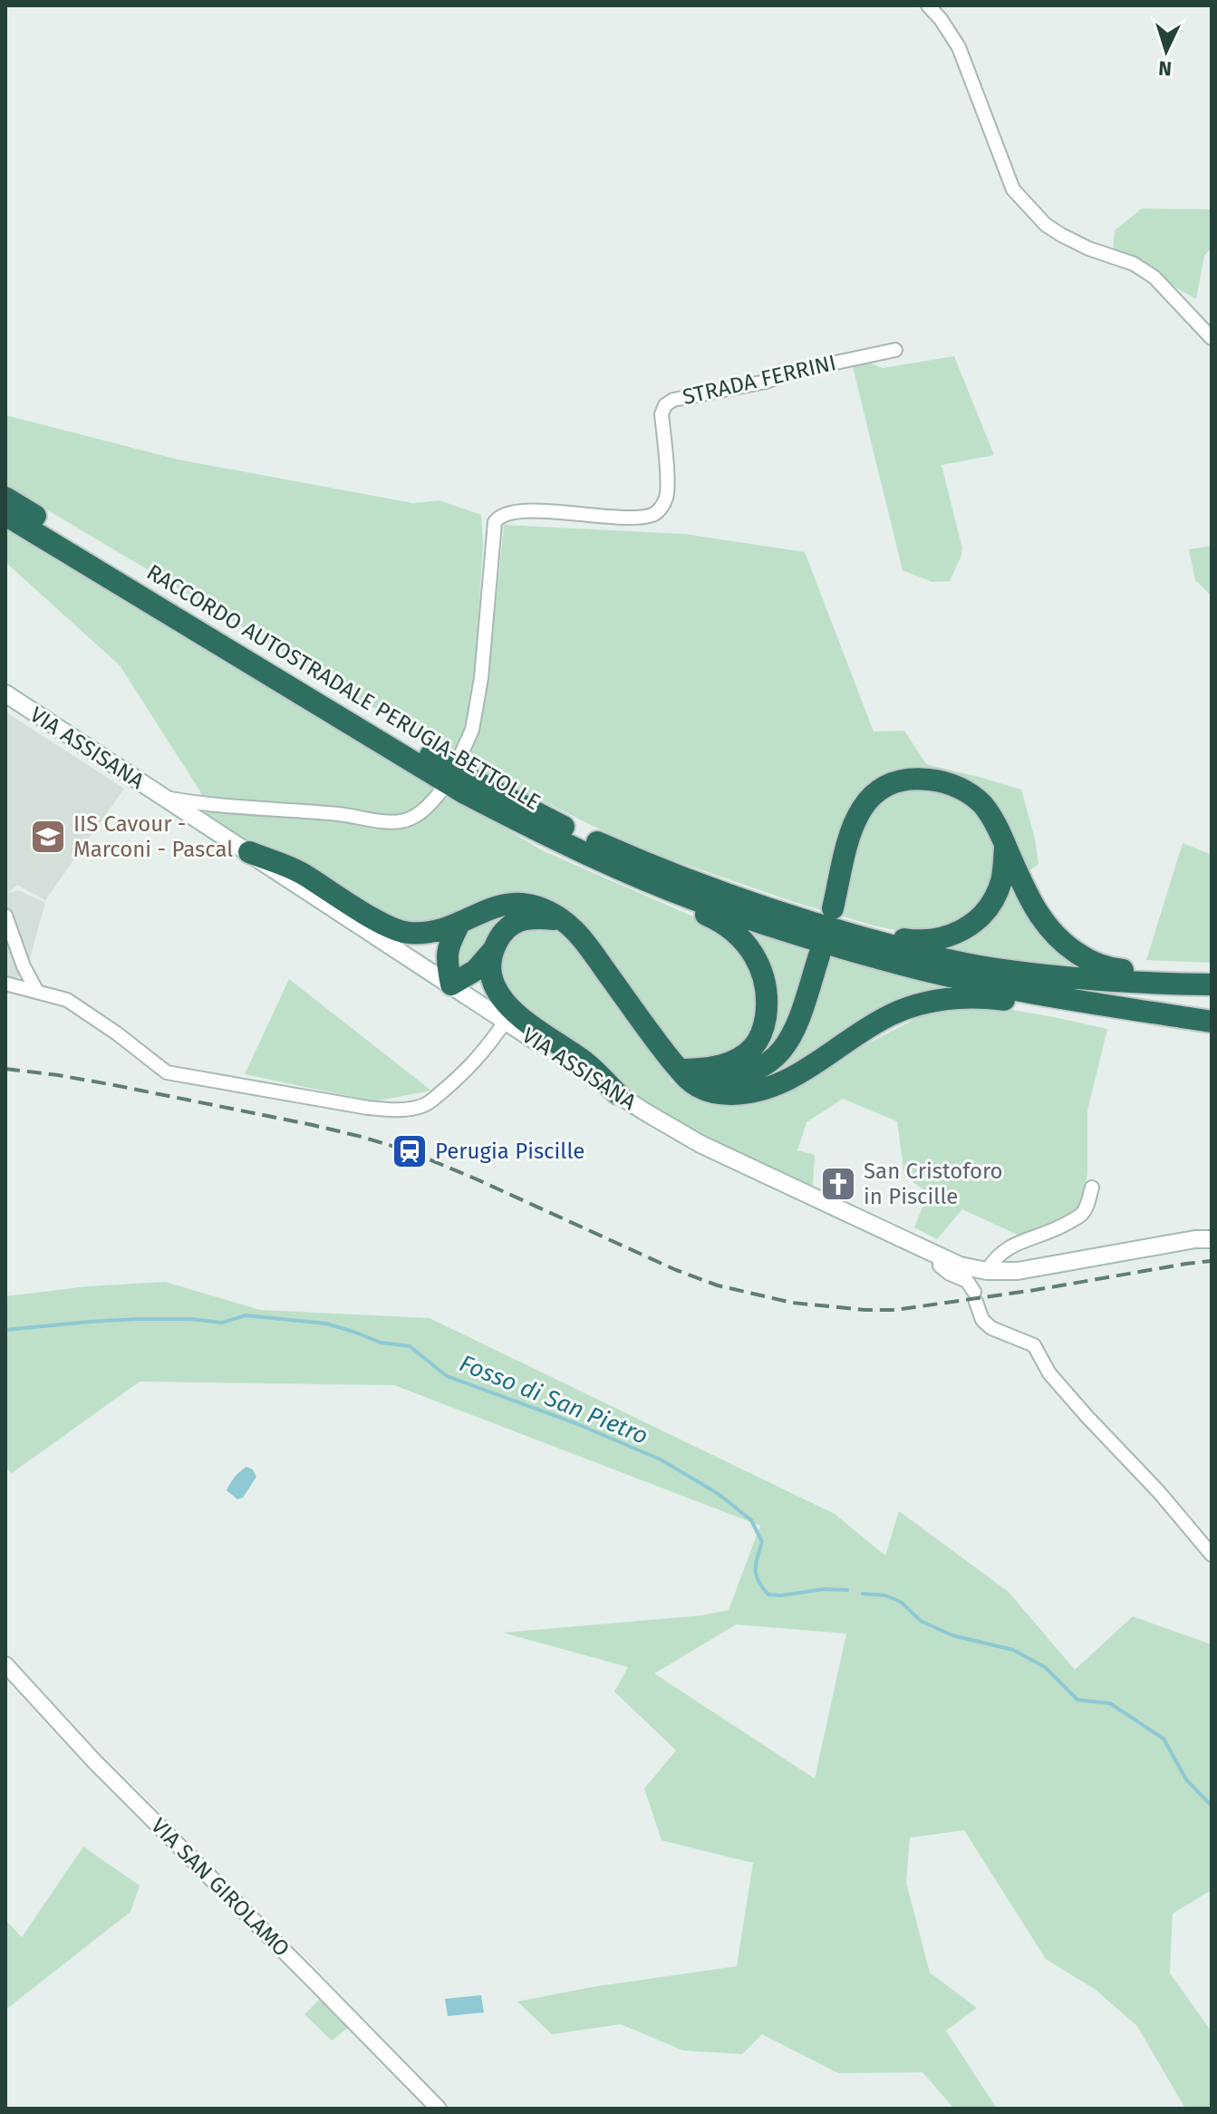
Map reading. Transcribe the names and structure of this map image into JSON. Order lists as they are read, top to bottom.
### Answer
{
  "streets": {
    "highway": ["RACCORDO AUTOSTRADALE PERUGIA-BETTOLLE"],
    "main road": ["VIA ASSISANA"],
    "street": ["STRADA FERRINI", "VIA SAN GIROLAMO"]
  },
  "water": ["Fosso di San Pietro"],
  "places": {
    "school or university": ["IIS Cavour - Marconi - Pascal"],
    "station": ["Perugia Piscille"],
    "church": ["San Cristoforo in Piscille"]
  },
  "north": "bottom"
}
